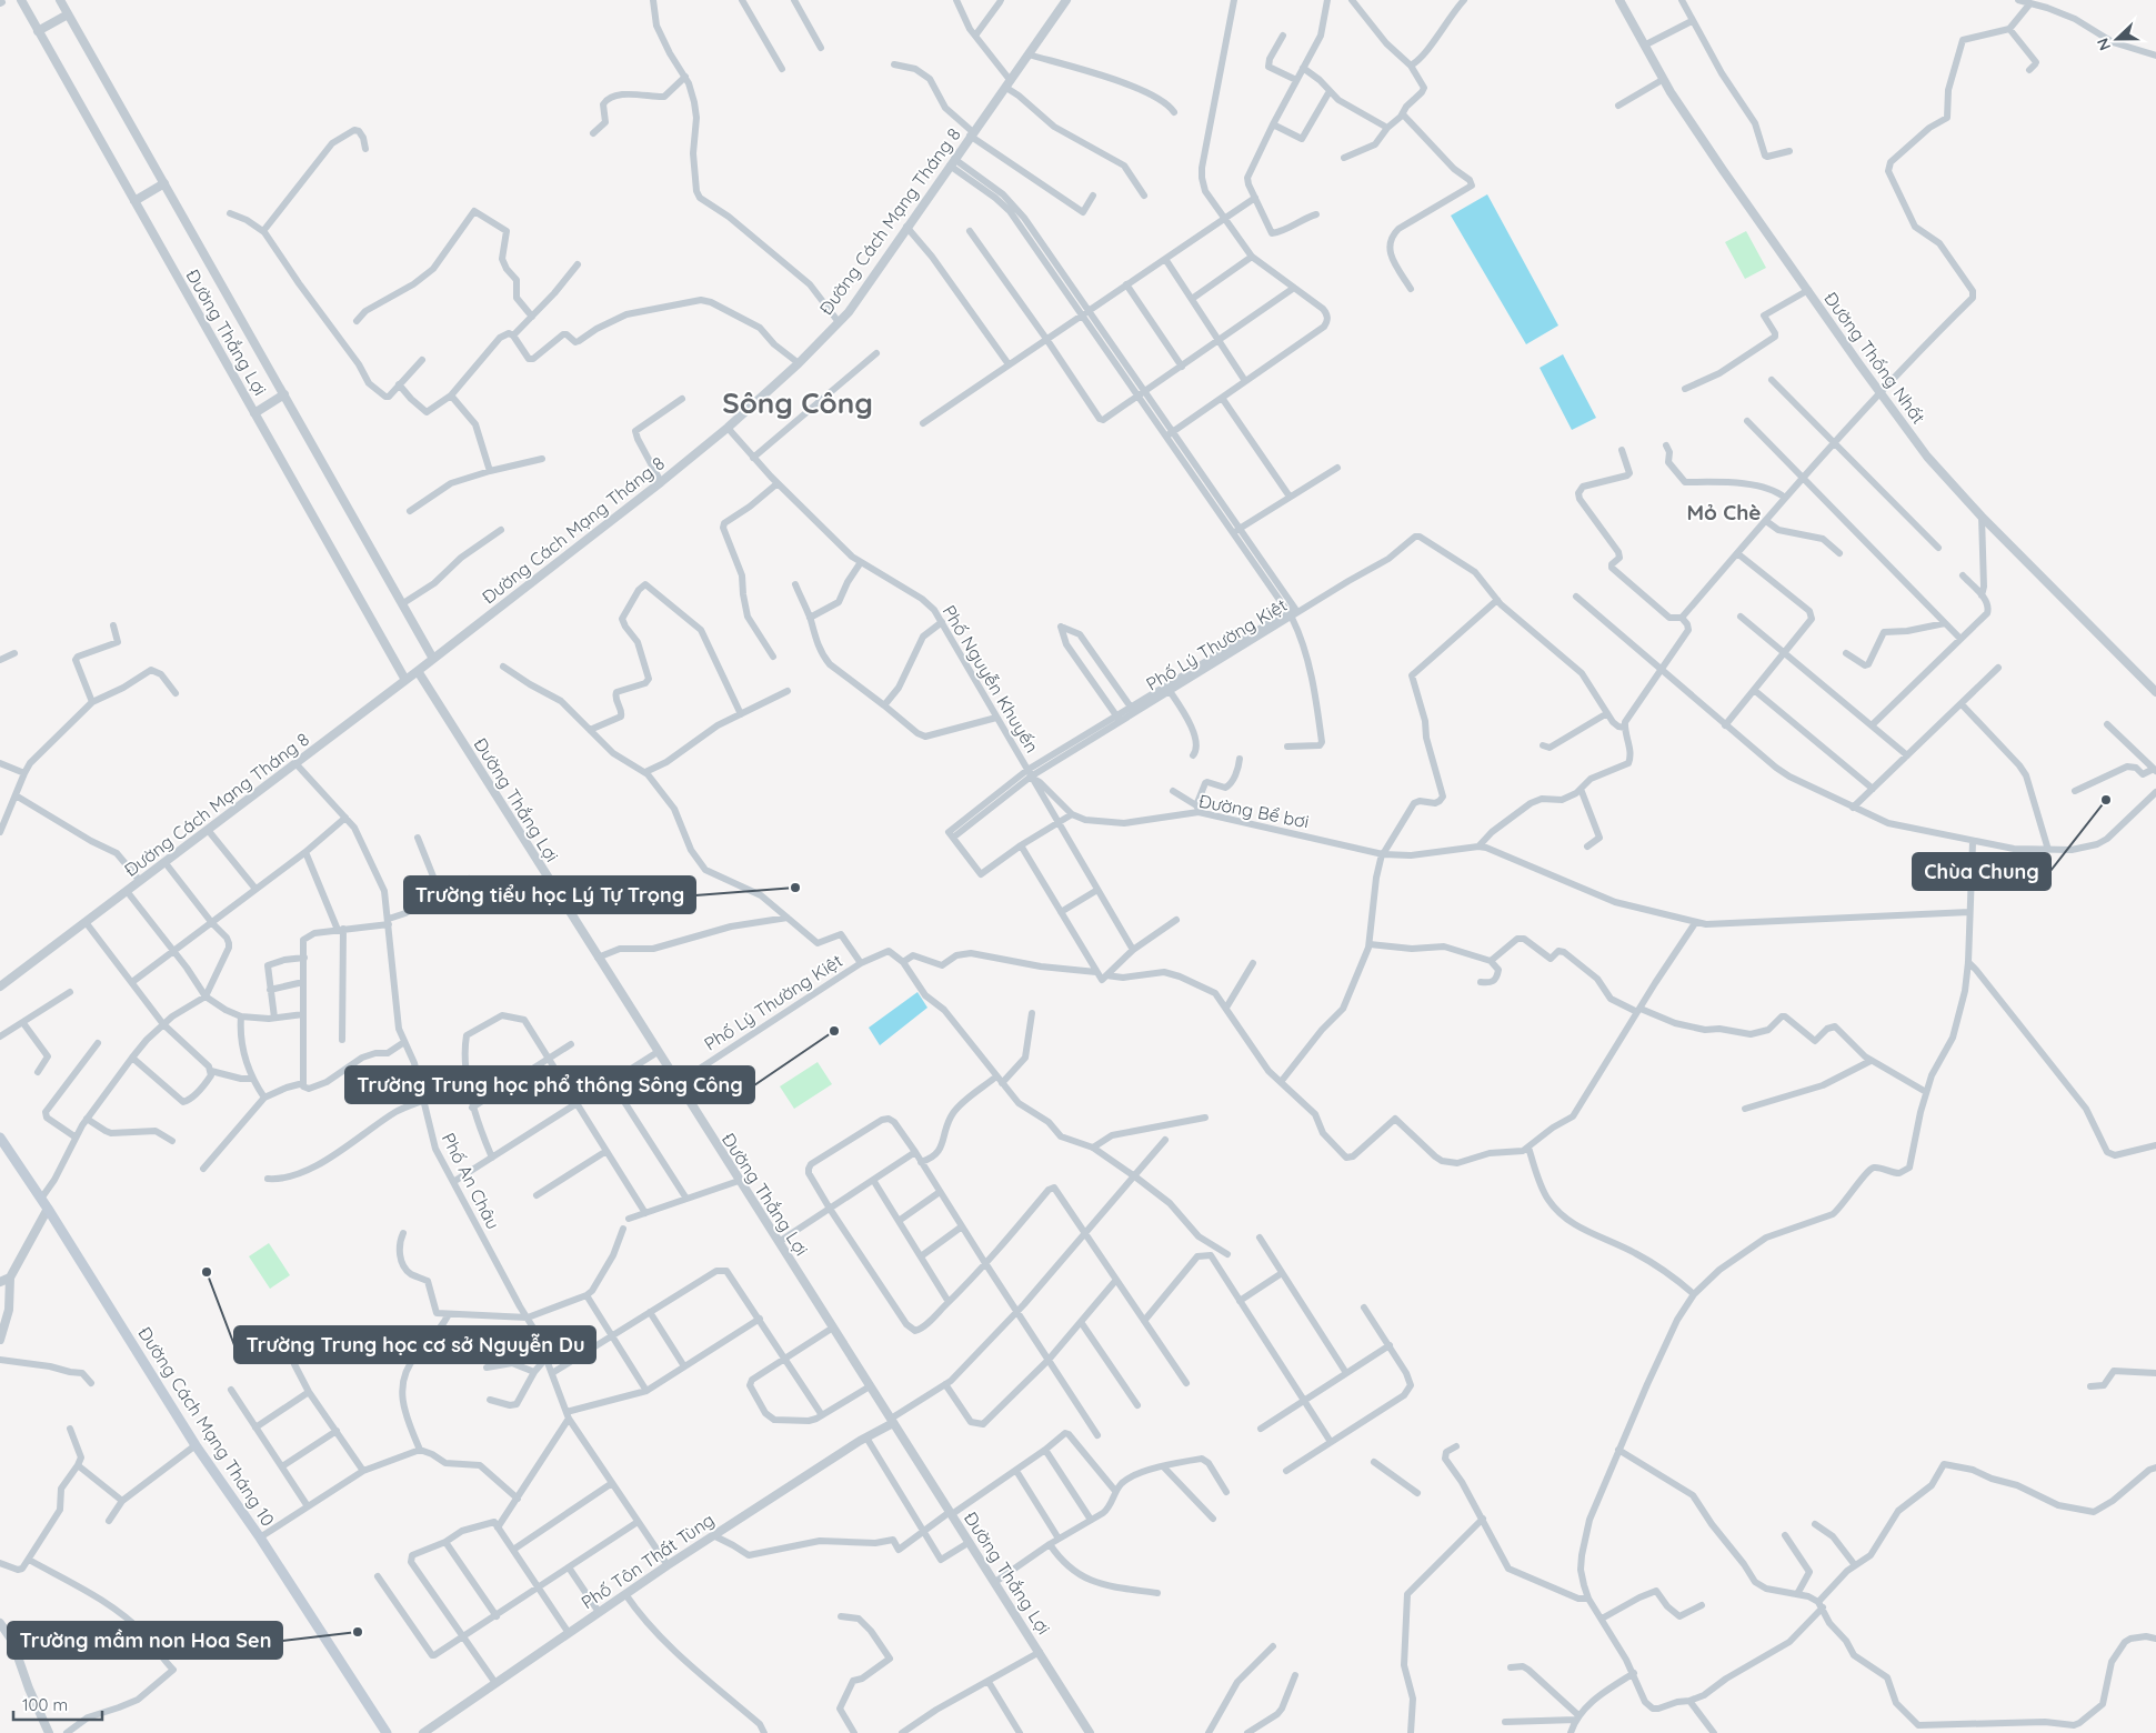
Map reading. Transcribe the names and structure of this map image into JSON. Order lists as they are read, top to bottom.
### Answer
{
  "streets": {
    "main road": ["Đường Cách Mạng Tháng 10"],
    "street": [
      "Đường Cách Mạng Tháng 8",
      "Đường Thắng Lợi",
      "Đường Thống Nhất",
      "Phố Lý Thường Kiệt",
      "Phố Nguyễn Khuyến",
      "Đường Bể bơi",
      "Phố An Châu",
      "Phố Tôn Thất Tùng"
    ]
  },
  "crossings": [
    ["Đường Cách Mạng Tháng 8", "Đường Thắng Lợi"],
    ["Đường Cách Mạng Tháng 8", "Phố Nguyễn Khuyến"],
    ["Đường Cách Mạng Tháng 8", "Phố An Châu"],
    ["Đường Thắng Lợi", "Phố Lý Thường Kiệt"],
    ["Đường Thắng Lợi", "Phố Tôn Thất Tùng"],
    ["Phố Lý Thường Kiệt", "Phố Nguyễn Khuyến"],
    ["Phố An Châu", "Phố Tôn Thất Tùng"]
  ],
  "districts": ["Sông Công", "Mỏ Chè"],
  "places": [
    "Chùa Chung",
    "Trường tiểu học Lý Tự Trọng",
    "Trường Trung học phổ thông Sông Công",
    "Trường Trung học cơ sở Nguyễn Du",
    "Trường mầm non Hoa Sen"
  ],
  "scale_bar": "100 m",
  "north": "left"
}
